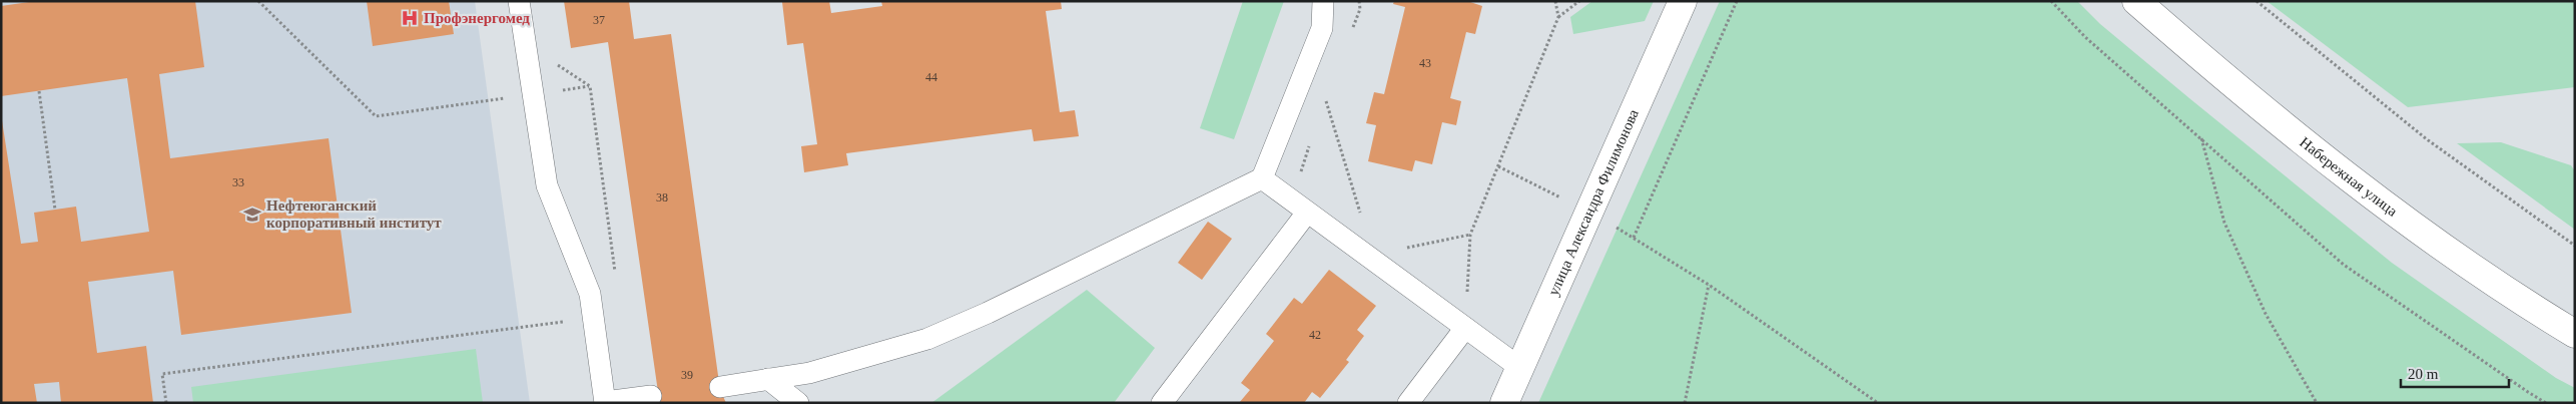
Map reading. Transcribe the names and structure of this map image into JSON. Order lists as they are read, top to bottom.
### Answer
{
  "streets": {
    "main road": ["Набережная улица", "улица Александра Филимонова"]
  },
  "places": {
    "hospital": ["Профэнергомед"],
    "school or university": ["Нефтеюганский корпоративный институт"]
  },
  "house_numbers": [
    "37",
    "43",
    "44",
    "33",
    "38",
    "42",
    "39"
  ],
  "scale_bar": "20 m"
}
